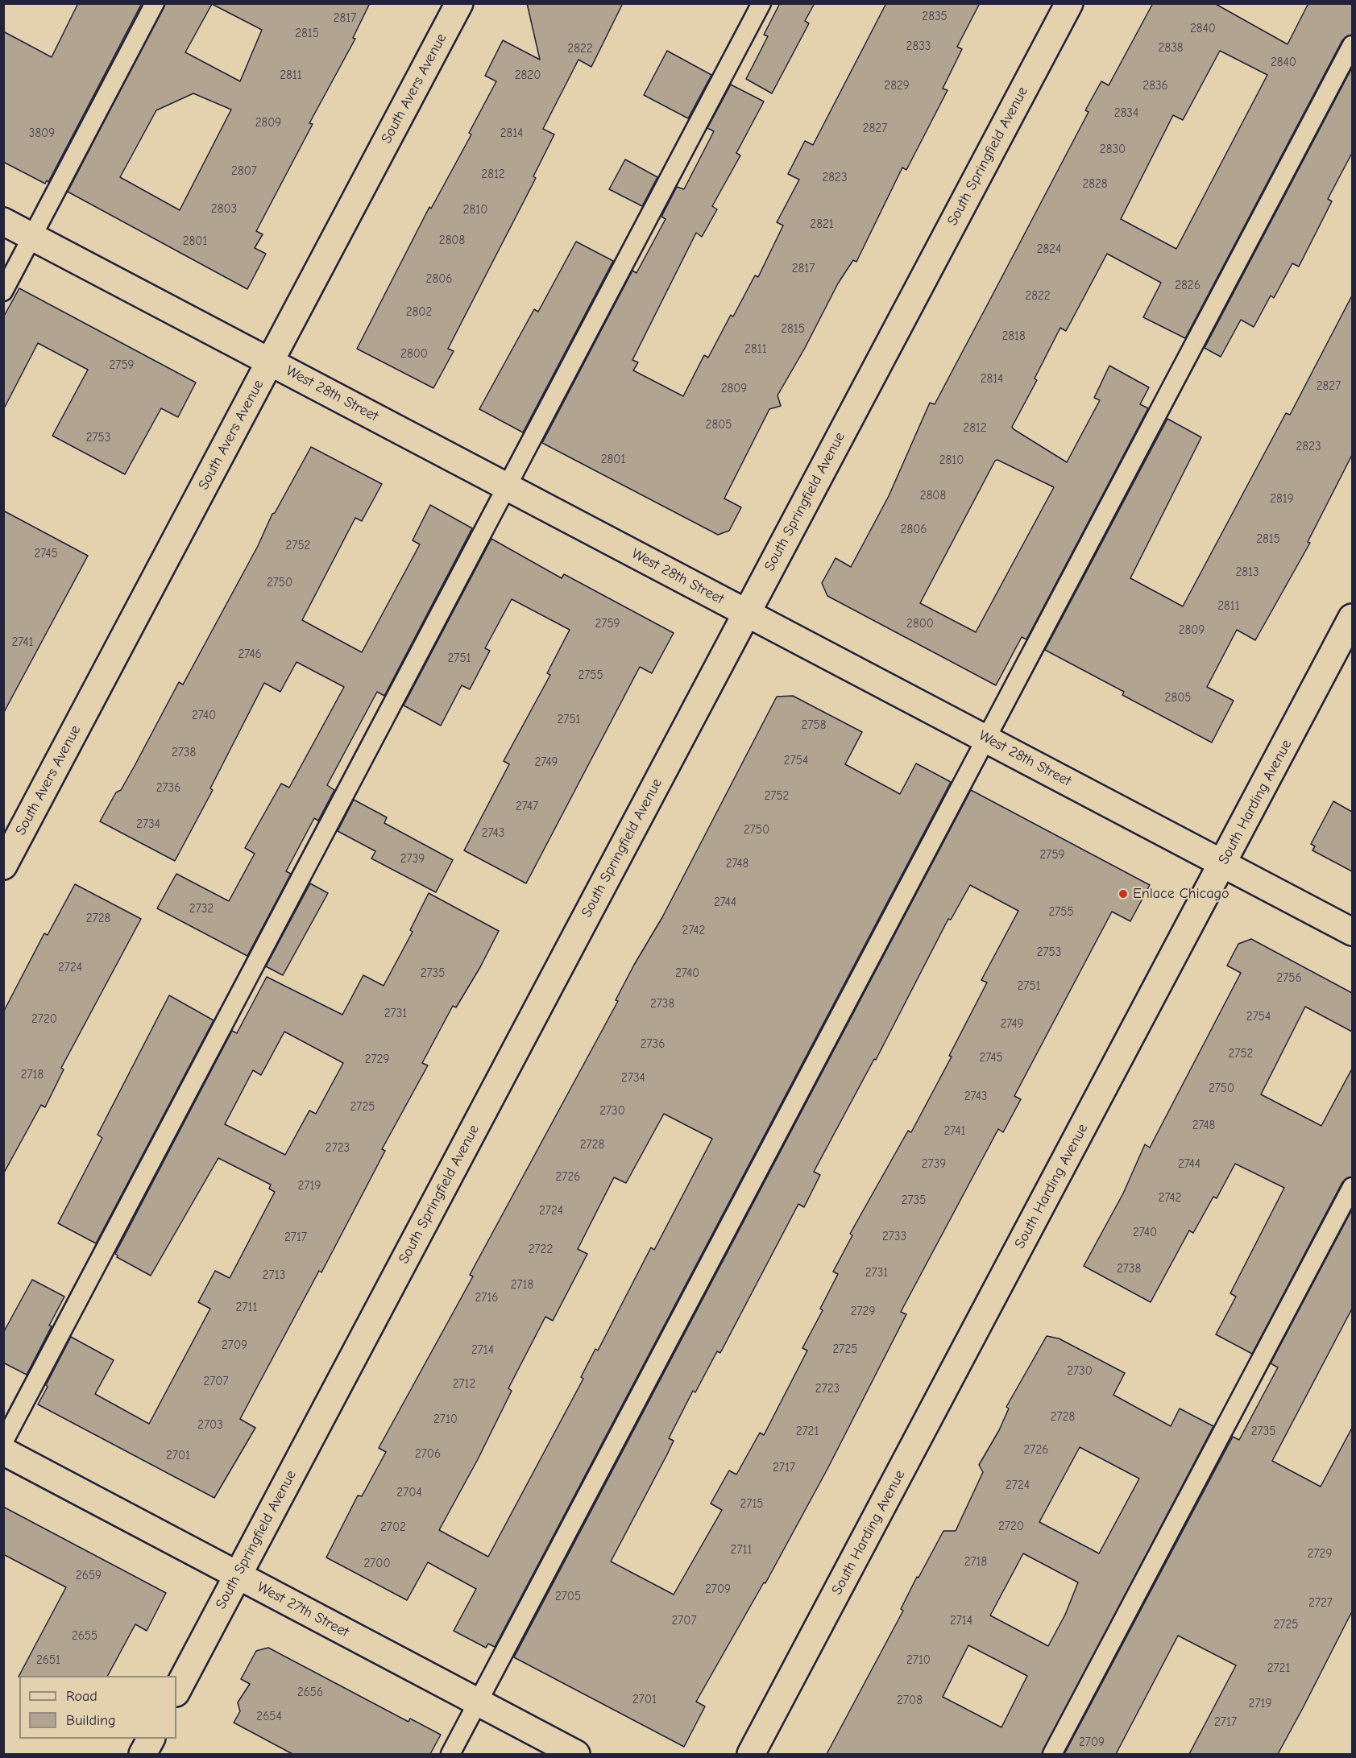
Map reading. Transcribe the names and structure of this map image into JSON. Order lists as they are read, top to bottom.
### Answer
{
  "streets": {
    "street": [
      "South Avers Avenue",
      "South Springfield Avenue",
      "West 28th Street",
      "South Harding Avenue",
      "West 27th Street"
    ]
  },
  "crossings": [
    ["South Avers Avenue", "West 28th Street"],
    ["South Springfield Avenue", "West 28th Street"],
    ["South Springfield Avenue", "West 27th Street"],
    ["West 28th Street", "South Harding Avenue"]
  ],
  "places": ["Enlace Chicago"],
  "house_numbers": [
    "2835",
    "2817",
    "2840",
    "2815",
    "2833",
    "2838",
    "2822",
    "2840",
    "2811",
    "2820",
    "2829",
    "2836",
    "2834",
    "2809",
    "2827",
    "3809",
    "2814",
    "2830",
    "2807",
    "2812",
    "2823",
    "2828",
    "2803",
    "2810",
    "2821",
    "2808",
    "2801",
    "2824",
    "2817",
    "2806",
    "2826",
    "2822",
    "2802",
    "2815",
    "2818",
    "2811",
    "2800",
    "2759",
    "2814",
    "2827",
    "2809",
    "2805",
    "2812",
    "2753",
    "2823",
    "2801",
    "2810",
    "2808",
    "2819",
    "2806",
    "2815",
    "2752",
    "2745",
    "2813",
    "2750",
    "2811",
    "2759",
    "2800",
    "2809",
    "2741",
    "2746",
    "2751",
    "2755",
    "2805",
    "2740",
    "2751",
    "2758",
    "2738",
    "2754",
    "2749",
    "2736",
    "2752",
    "2747",
    "2734",
    "2750",
    "2743",
    "2759",
    "2739",
    "2748",
    "2744",
    "2732",
    "2755",
    "2728",
    "2742",
    "2753",
    "2724",
    "2735",
    "2740",
    "2756",
    "2751",
    "2738",
    "2731",
    "2754",
    "2720",
    "2749",
    "2736",
    "2752",
    "2745",
    "2729",
    "2718",
    "2734",
    "2750",
    "2743",
    "2725",
    "2730",
    "2748",
    "2741",
    "2728",
    "2723",
    "2739",
    "2744",
    "2726",
    "2719",
    "2742",
    "2735",
    "2724",
    "2740",
    "2733",
    "2717",
    "2722",
    "2738",
    "2731",
    "2713",
    "2718",
    "2716",
    "2711",
    "2729",
    "2709",
    "2725",
    "2714",
    "2730",
    "2707",
    "2712",
    "2723",
    "2728",
    "2710",
    "2703",
    "2721",
    "2735",
    "2726",
    "2706",
    "2701",
    "2717",
    "2724",
    "2704",
    "2715",
    "2720",
    "2702",
    "2711",
    "2729",
    "2718",
    "2700",
    "2659",
    "2709",
    "2705",
    "2727",
    "2707",
    "2714",
    "2725",
    "2655",
    "2651",
    "2710",
    "2721",
    "2656",
    "2701",
    "2708",
    "2719",
    "2654",
    "2717",
    "2709"
  ],
  "legend": ["Road", "Building"]
}
